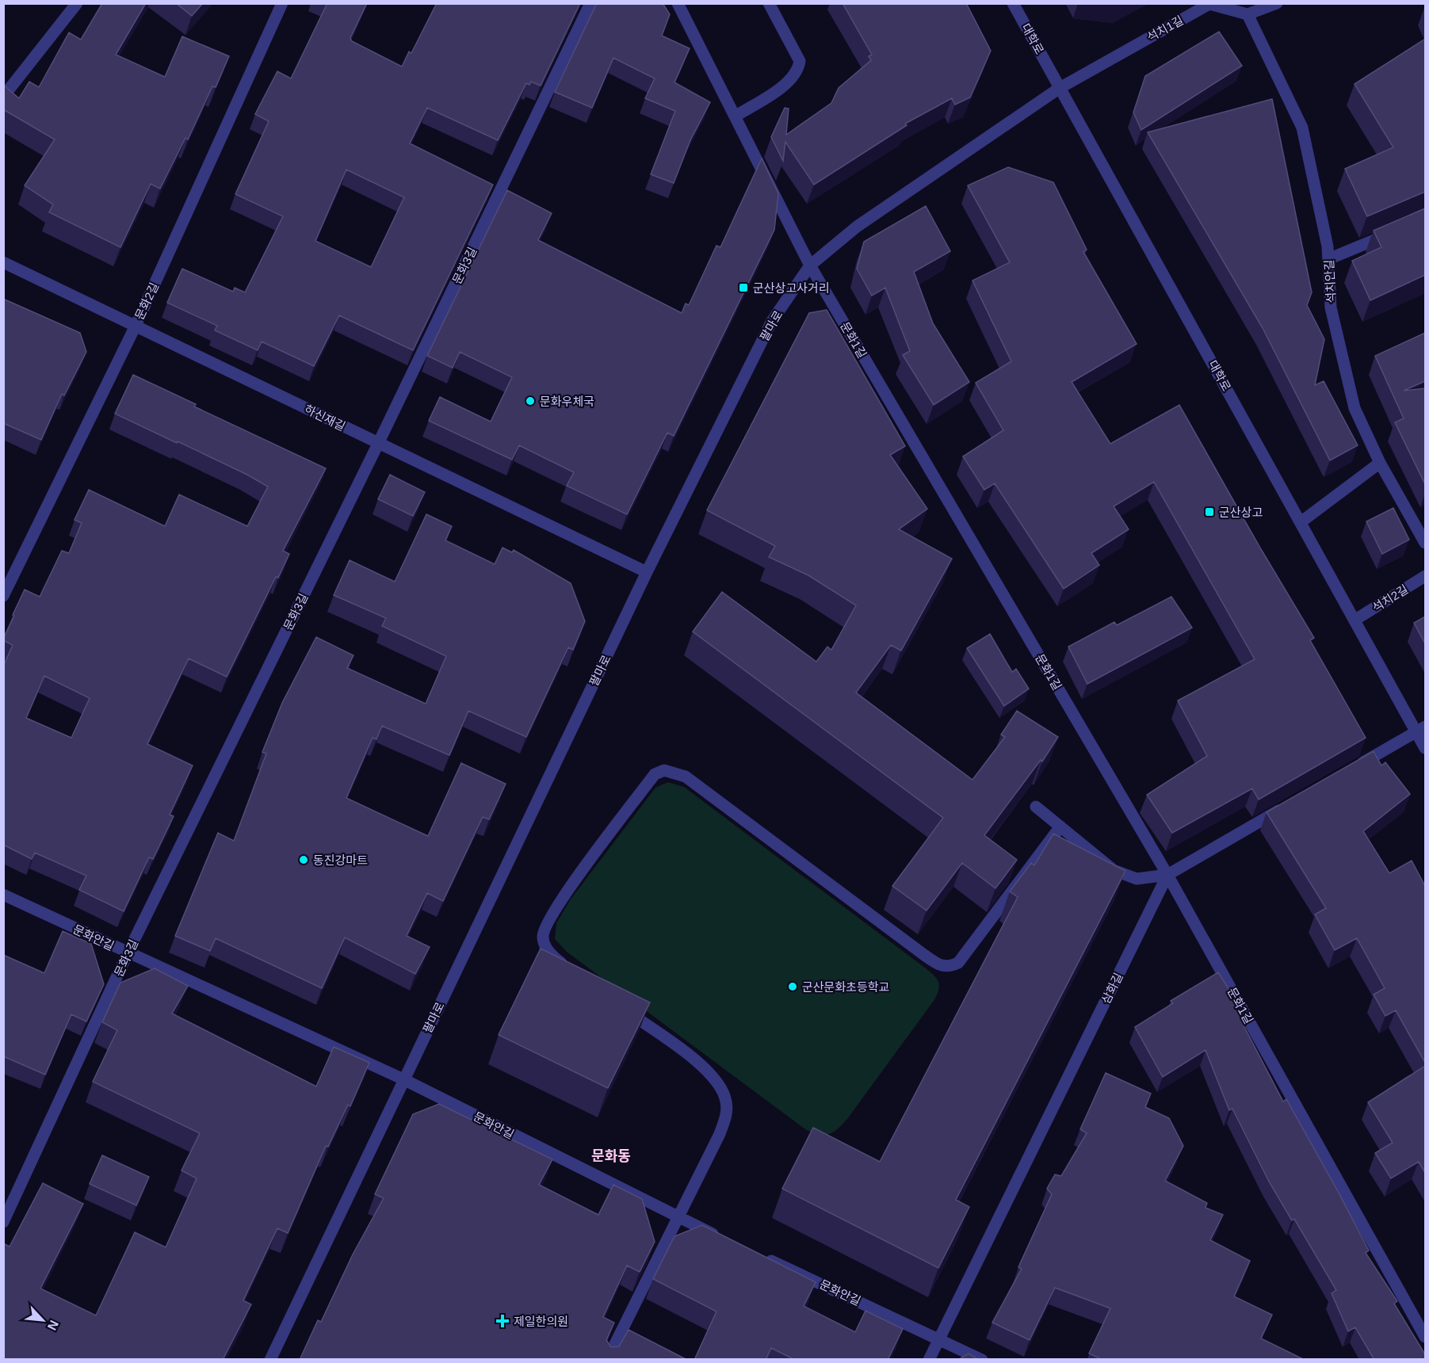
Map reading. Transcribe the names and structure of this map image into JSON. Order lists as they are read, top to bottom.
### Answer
{
  "streets": {
    "street": [
      "석치1길",
      "대학로",
      "문화3길",
      "석치안길",
      "문화2길",
      "팔마로",
      "문화1길",
      "하신재길",
      "석치2길",
      "문화안길",
      "삼화길"
    ]
  },
  "crossings": [
    ["석치1길", "대학로"],
    ["석치1길", "석치안길"],
    ["석치1길", "팔마로"],
    ["대학로", "팔마로"],
    ["대학로", "석치2길"],
    ["문화3길", "하신재길"],
    ["문화3길", "문화안길"],
    ["문화2길", "하신재길"],
    ["팔마로", "문화1길"],
    ["팔마로", "하신재길"],
    ["팔마로", "문화안길"],
    ["문화1길", "삼화길"],
    ["문화안길", "삼화길"]
  ],
  "districts": ["문화동"],
  "places": {
    "transit": ["군산상고사거리", "군산상고"],
    "other": ["문화우체국", "동진강마트", "군산문화초등학교"],
    "health": ["제일한의원"]
  },
  "north": "bottom right"
}
